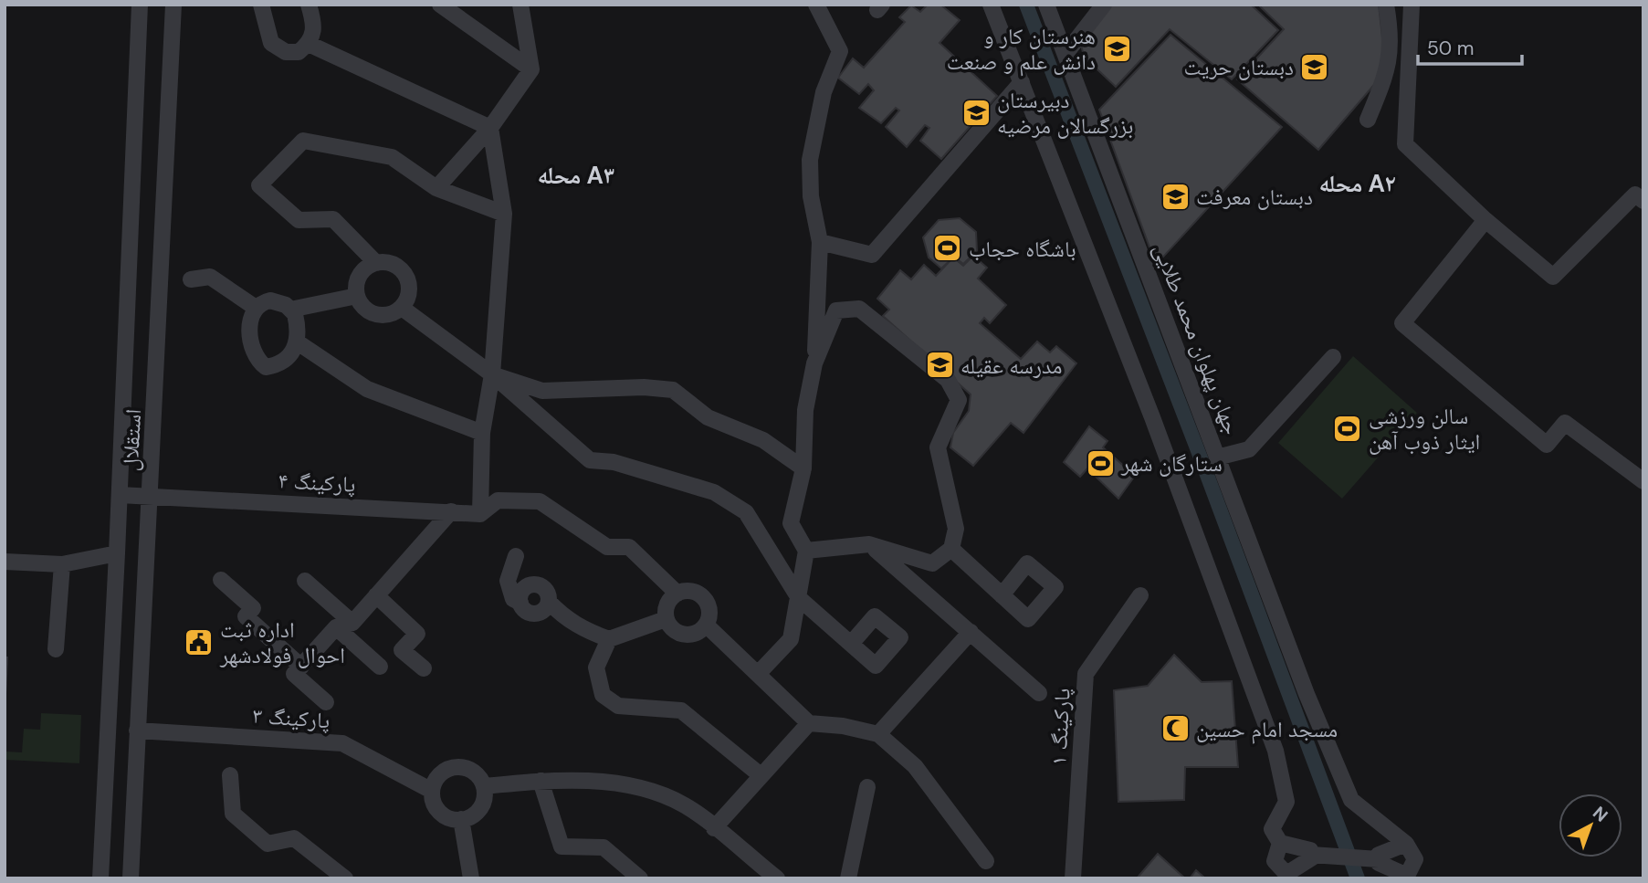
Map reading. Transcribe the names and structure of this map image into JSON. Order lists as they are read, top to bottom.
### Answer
{
  "streets": {
    "street": [
      "جهان پهلوان محمد طلایی",
      "استقلال",
      "پارکینگ ۴",
      "پارکینگ ۳",
      "پارکینگ ۱"
    ]
  },
  "crossings": [
    ["استقلال", "پارکینگ ۴"],
    ["استقلال", "پارکینگ ۳"]
  ],
  "districts": ["محله A۳", "محله A۲"],
  "places": {
    "school or university": [
      "هنرستان کار و دانش علم و صنعت",
      "دبستان حریت",
      "دبیرستان بزرگسالان مرضیه",
      "دبستان معرفت",
      "مدرسه عقیله"
    ],
    "sports": ["باشگاه حجاب", "سالن ورزشی ایثار ذوب آهن", "ستارگان شهر"],
    "public building": ["اداره ثبت احوال فولادشهر"],
    "mosque": ["مسجد امام حسین"]
  },
  "scale_bar": "50 m",
  "north": "top right"
}
